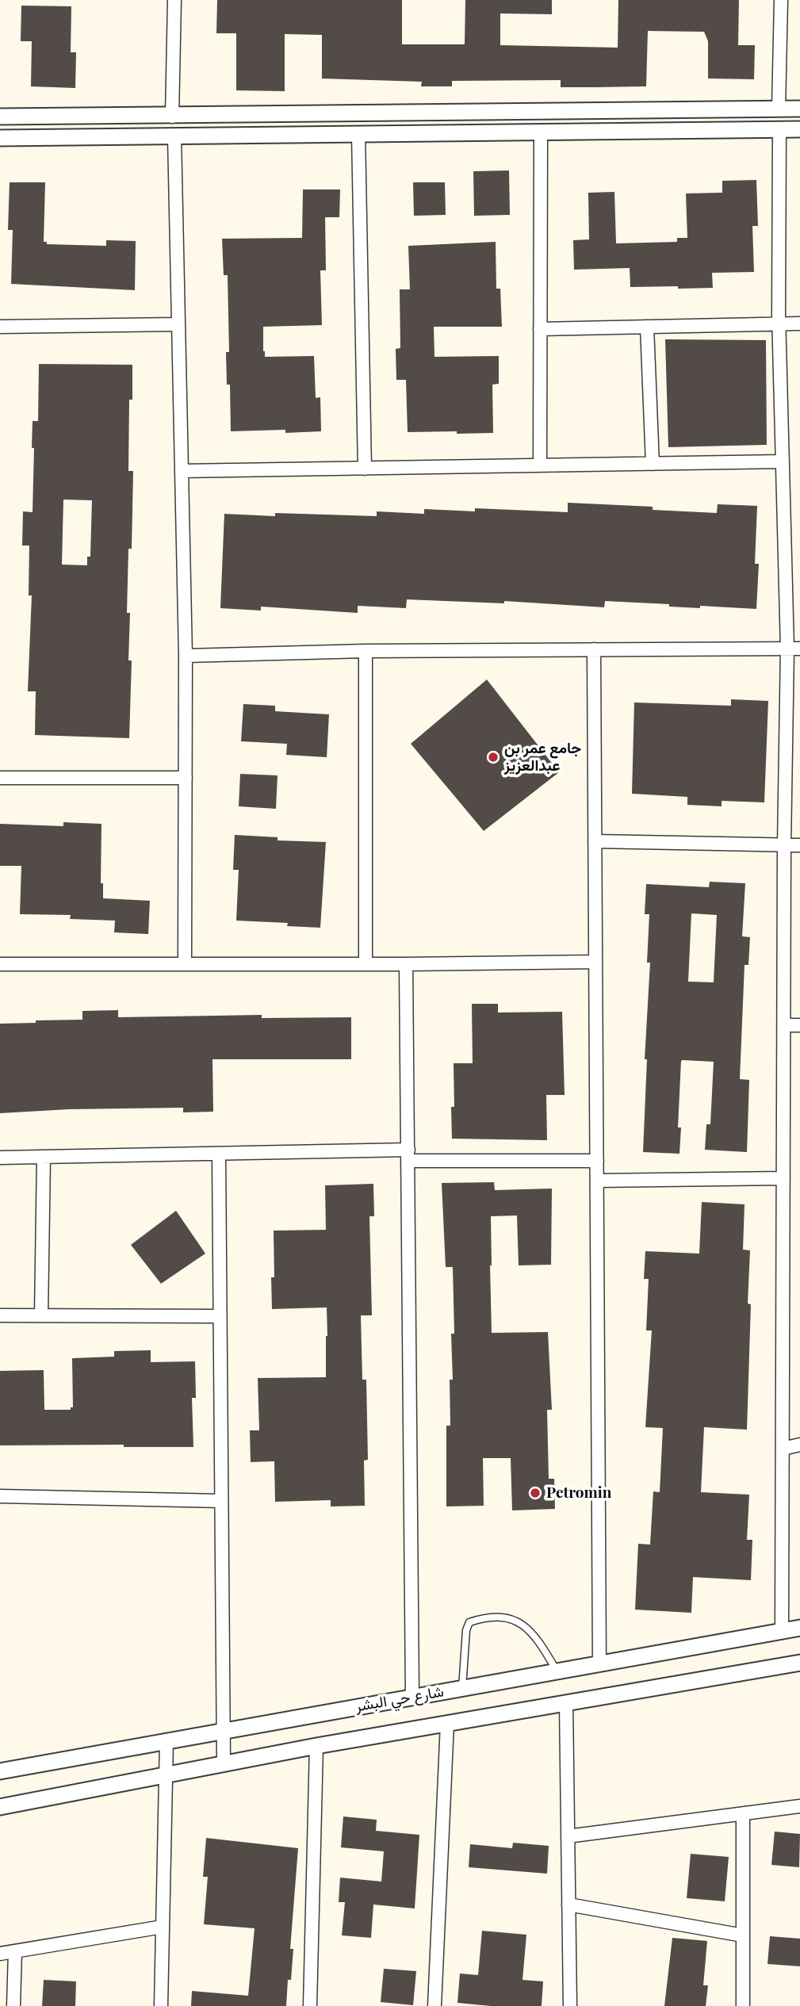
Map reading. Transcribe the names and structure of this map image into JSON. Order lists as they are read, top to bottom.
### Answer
{
  "streets": {
    "street": ["شارع حي البشر"]
  },
  "places": ["جامع عمر بن عبدالعزيز", "Petromin"]
}
